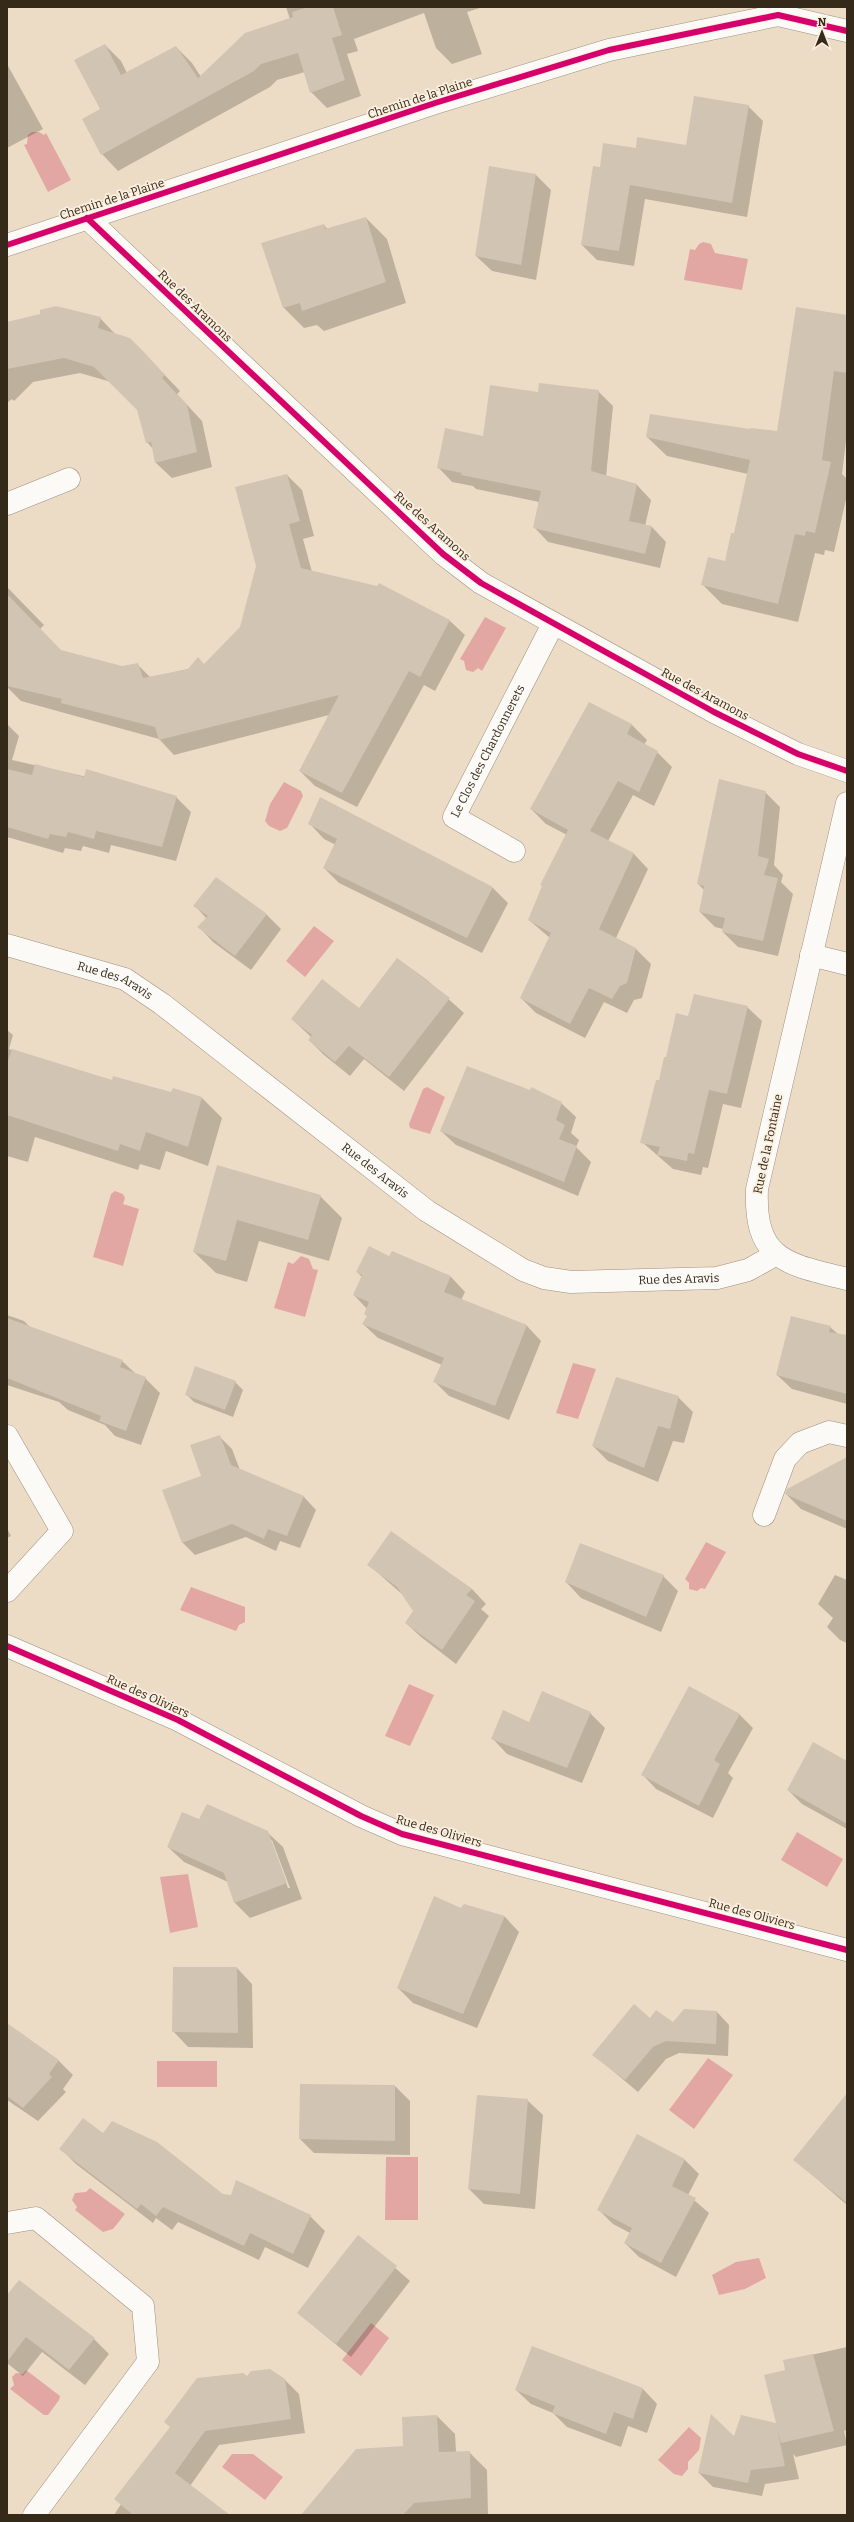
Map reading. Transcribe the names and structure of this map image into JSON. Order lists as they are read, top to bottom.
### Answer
{
  "streets": {
    "street": [
      "Chemin de la Plaine",
      "Rue des Aramons",
      "Le Clos des Chardonnerets",
      "Rue des Aravis",
      "Rue de la Fontaine",
      "Rue des Oliviers"
    ]
  },
  "crossings": [
    ["Chemin de la Plaine", "Rue des Aramons"],
    ["Rue des Aramons", "Le Clos des Chardonnerets"],
    ["Rue des Aravis", "Rue de la Fontaine"]
  ],
  "north": "top"
}
